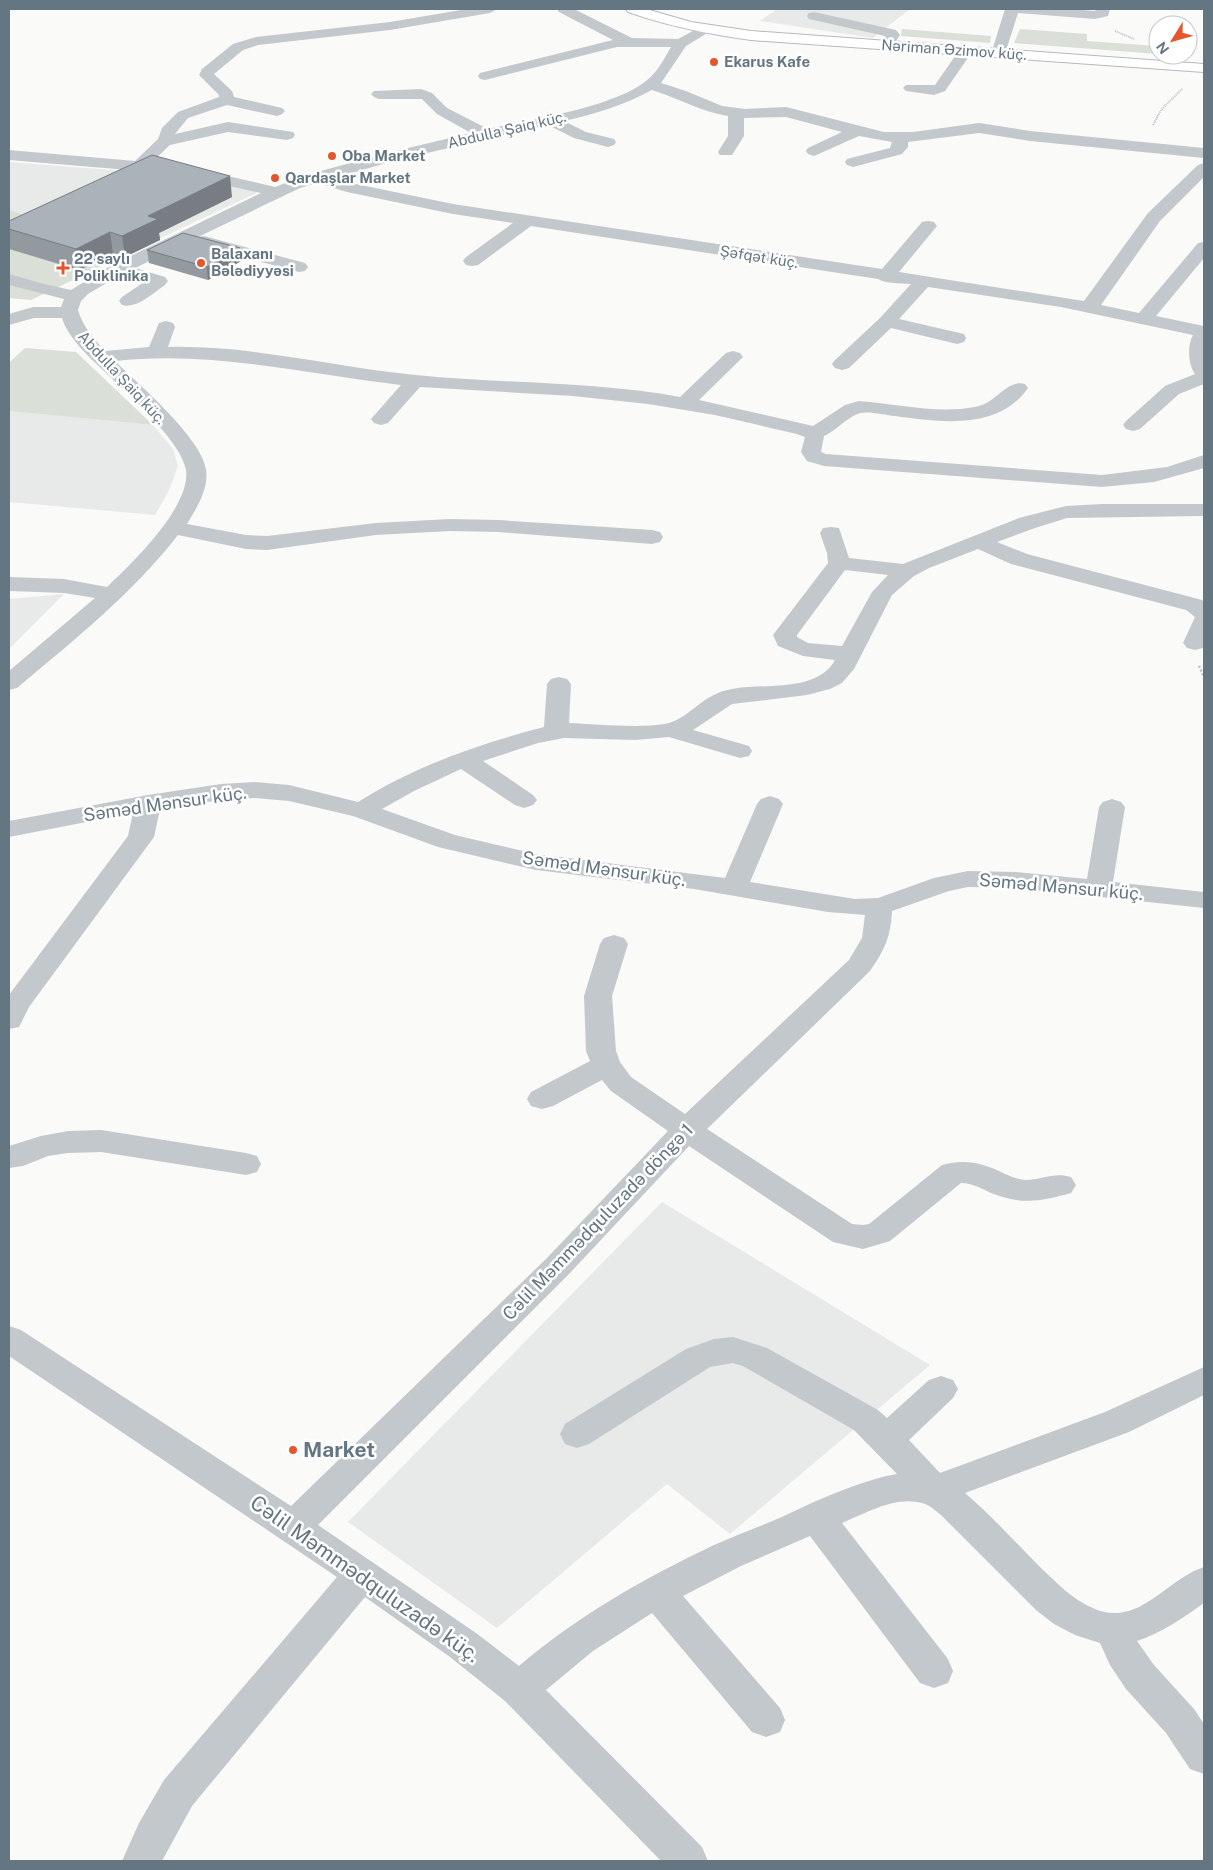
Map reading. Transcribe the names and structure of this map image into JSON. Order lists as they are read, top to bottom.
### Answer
{
  "streets": {
    "main road": ["Nəriman Əzimov küç."],
    "street": [
      "Abdulla Şaiq küç.",
      "Şəfqət küç.",
      "Səməd Mənsur küç.",
      "Cəlil Məmmədquluzadə döngə 1",
      "Cəlil Məmmədquluzadə küç."
    ]
  },
  "crossings": [
    ["Nəriman Əzimov küç.", "Abdulla Şaiq küç."],
    ["Abdulla Şaiq küç.", "Şəfqət küç."],
    ["Səməd Mənsur küç.", "Cəlil Məmmədquluzadə döngə 1"],
    ["Cəlil Məmmədquluzadə döngə 1", "Cəlil Məmmədquluzadə küç."]
  ],
  "places": {
    "other": [
      "Ekarus Kafe",
      "Oba Market",
      "Qardaşlar Market",
      "Balaxanı Bələdiyyəsi",
      "Market"
    ],
    "health": ["22 saylı Poliklinika"]
  },
  "north": "bottom left"
}
